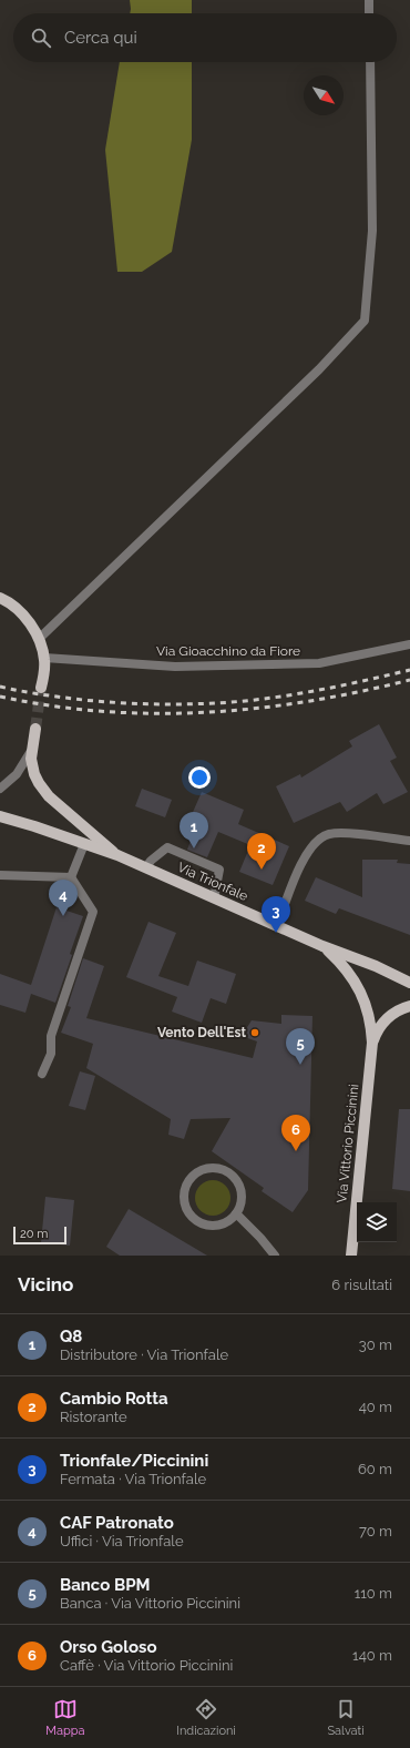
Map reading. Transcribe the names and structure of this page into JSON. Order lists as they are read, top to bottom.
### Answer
{
  "streets": {
    "main road": ["Via Trionfale", "Via Vittorio Piccinini"],
    "street": ["Via Gioacchino da Fiore"]
  },
  "crossings": [
    ["Via Trionfale", "Via Vittorio Piccinini"]
  ],
  "places": ["Vento Dell'Est"],
  "scale_bar": "20 m",
  "north": "bottom right",
  "page": {
    "search": "Cerca qui",
    "pins": [
      "1",
      "2",
      "4",
      "3",
      "5",
      "6"
    ],
    "scale": "20 m",
    "heading": ["Vicino", "6 risultati"],
    "list": [
      {
        "mark": "1",
        "name": "Q8",
        "note": "Distributore · Via Trionfale",
        "value": "30 m"
      },
      {
        "mark": "2",
        "name": "Cambio Rotta",
        "note": "Ristorante",
        "value": "40 m"
      },
      {
        "mark": "3",
        "name": "Trionfale/Piccinini",
        "note": "Fermata · Via Trionfale",
        "value": "60 m"
      },
      {
        "mark": "4",
        "name": "CAF Patronato",
        "note": "Uffici · Via Trionfale",
        "value": "70 m"
      },
      {
        "mark": "5",
        "name": "Banco BPM",
        "note": "Banca · Via Vittorio Piccinini",
        "value": "110 m"
      },
      {
        "mark": "6",
        "name": "Orso Goloso",
        "note": "Caffè · Via Vittorio Piccinini",
        "value": "140 m"
      }
    ],
    "nav": ["Mappa", "Indicazioni", "Salvati"]
  }
}
